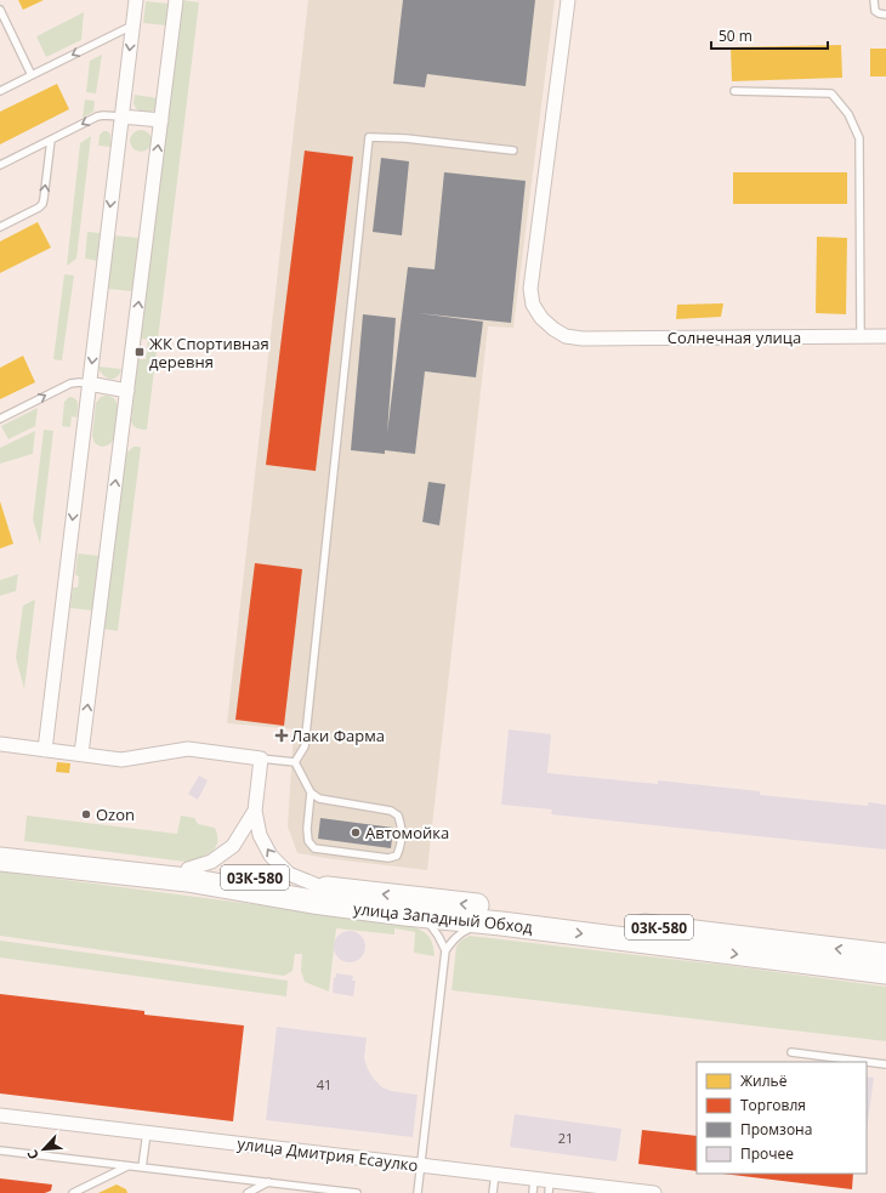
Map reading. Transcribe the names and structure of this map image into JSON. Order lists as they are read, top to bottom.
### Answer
{
  "streets": {
    "highway": ["03К-580", "улица Западный Обход"],
    "street": ["Солнечная улица", "улица Дмитрия Есаулко"]
  },
  "places": {
    "transit": ["ЖК Спортивная деревня"],
    "health": ["Лаки Фарма"],
    "other": ["Ozon", "Автомойка"]
  },
  "house_numbers": ["41", "21"],
  "legend": [
    "Жильё",
    "Торговля",
    "Промзона",
    "Прочее"
  ],
  "scale_bar": "50 m",
  "north": "bottom left"
}
